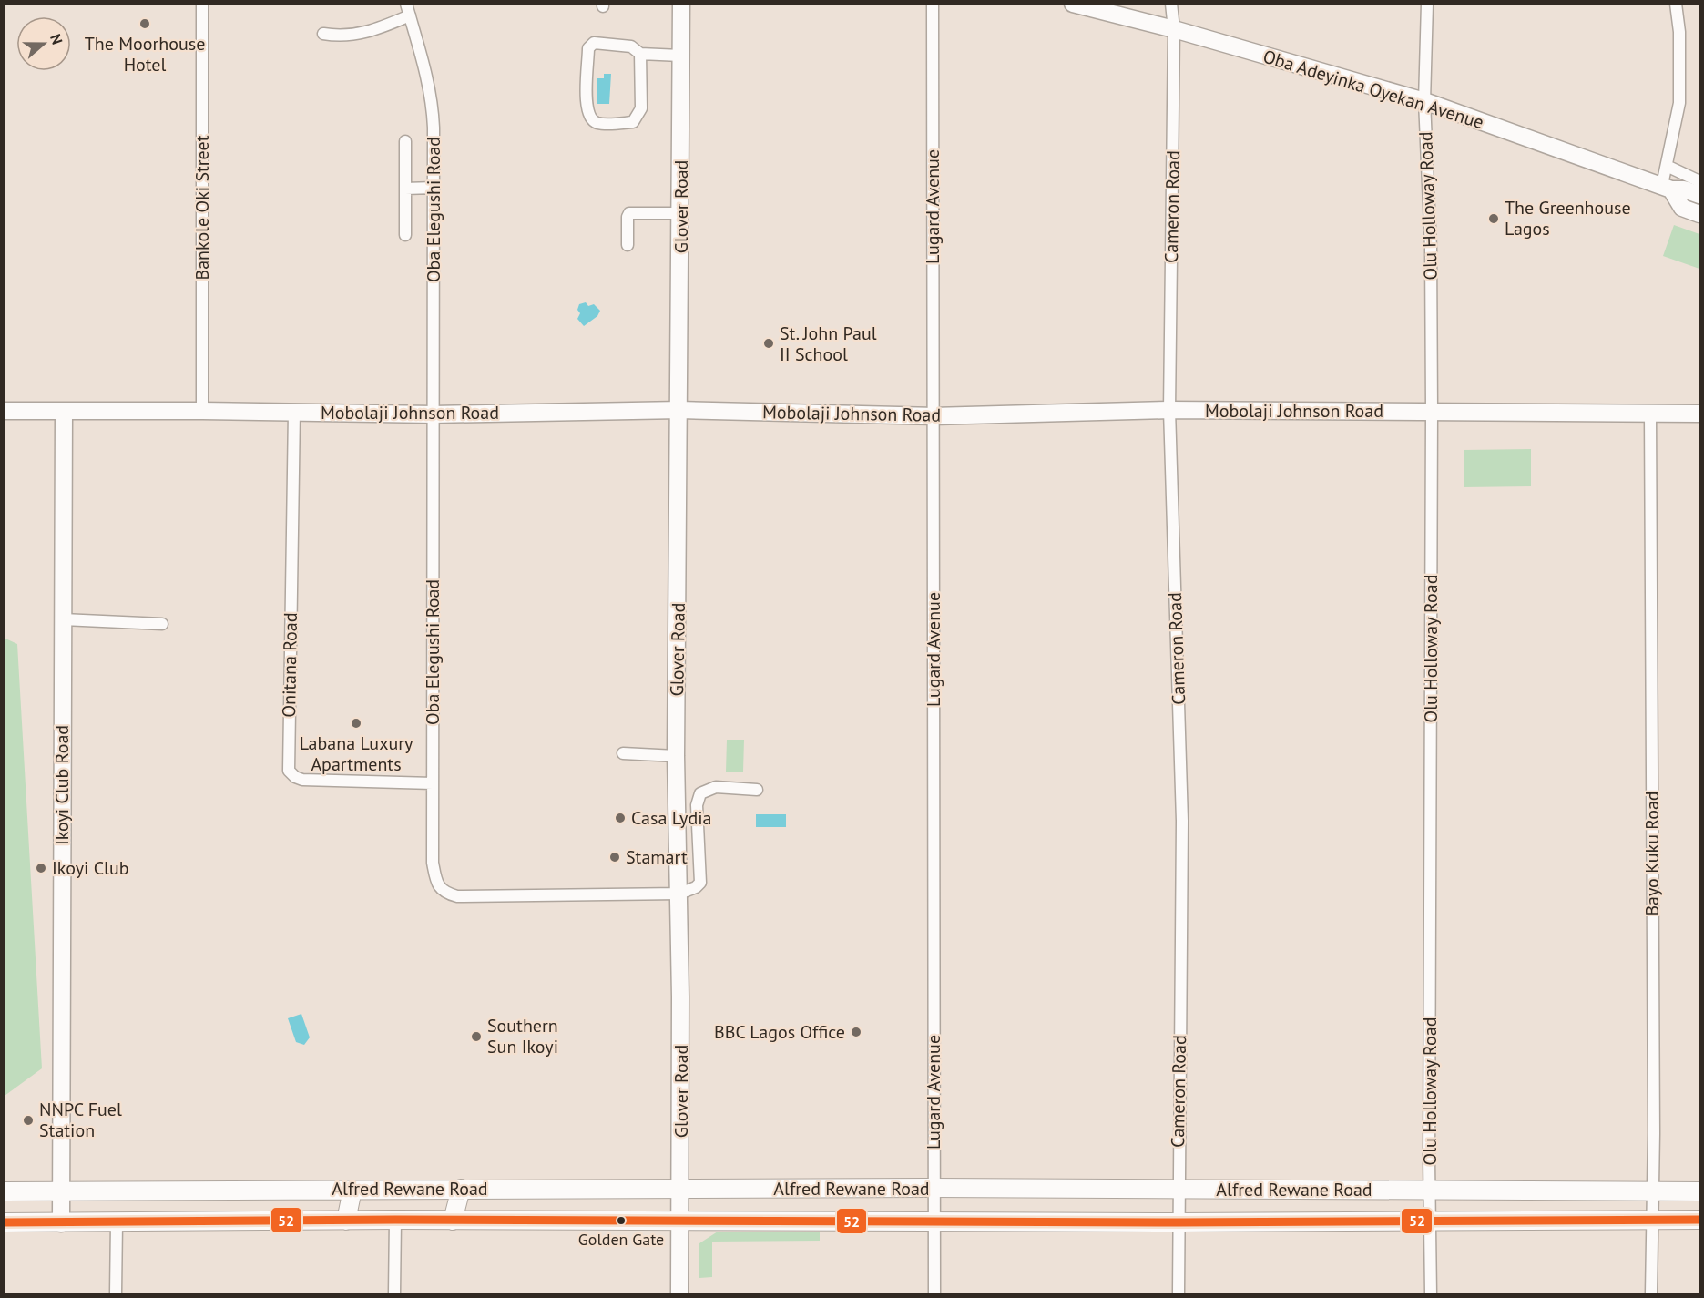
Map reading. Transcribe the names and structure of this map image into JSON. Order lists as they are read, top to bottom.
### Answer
{
  "streets": {
    "main road": [
      "Oba Adeyinka Oyekan Avenue",
      "Glover Road",
      "Mobolaji Johnson Road",
      "Ikoyi Club Road",
      "Alfred Rewane Road"
    ],
    "street": [
      "Olu Holloway Road",
      "Lugard Avenue",
      "Cameron Road",
      "Bankole Oki Street",
      "Oba Elegushi Road",
      "Onitana Road",
      "Bayo Kuku Road"
    ]
  },
  "crossings": [
    ["Oba Adeyinka Oyekan Avenue", "Olu Holloway Road"],
    ["Oba Adeyinka Oyekan Avenue", "Cameron Road"],
    ["Olu Holloway Road", "Mobolaji Johnson Road"],
    ["Olu Holloway Road", "Alfred Rewane Road"],
    ["Glover Road", "Oba Elegushi Road"],
    ["Glover Road", "Mobolaji Johnson Road"],
    ["Glover Road", "Alfred Rewane Road"],
    ["Lugard Avenue", "Mobolaji Johnson Road"],
    ["Lugard Avenue", "Alfred Rewane Road"],
    ["Cameron Road", "Mobolaji Johnson Road"],
    ["Cameron Road", "Alfred Rewane Road"],
    ["Bankole Oki Street", "Mobolaji Johnson Road"],
    ["Oba Elegushi Road", "Mobolaji Johnson Road"],
    ["Oba Elegushi Road", "Onitana Road"],
    ["Mobolaji Johnson Road", "Onitana Road"],
    ["Mobolaji Johnson Road", "Ikoyi Club Road"],
    ["Mobolaji Johnson Road", "Bayo Kuku Road"],
    ["Ikoyi Club Road", "Alfred Rewane Road"],
    ["Bayo Kuku Road", "Alfred Rewane Road"]
  ],
  "places": [
    "The Moorhouse Hotel",
    "The Greenhouse Lagos",
    "St. John Paul II School",
    "Labana Luxury Apartments",
    "Casa Lydia",
    "Stamart",
    "Ikoyi Club",
    "BBC Lagos Office",
    "Southern Sun Ikoyi",
    "NNPC Fuel Station",
    "Golden Gate"
  ],
  "lines": ["transit line 52"],
  "north": "right"
}
